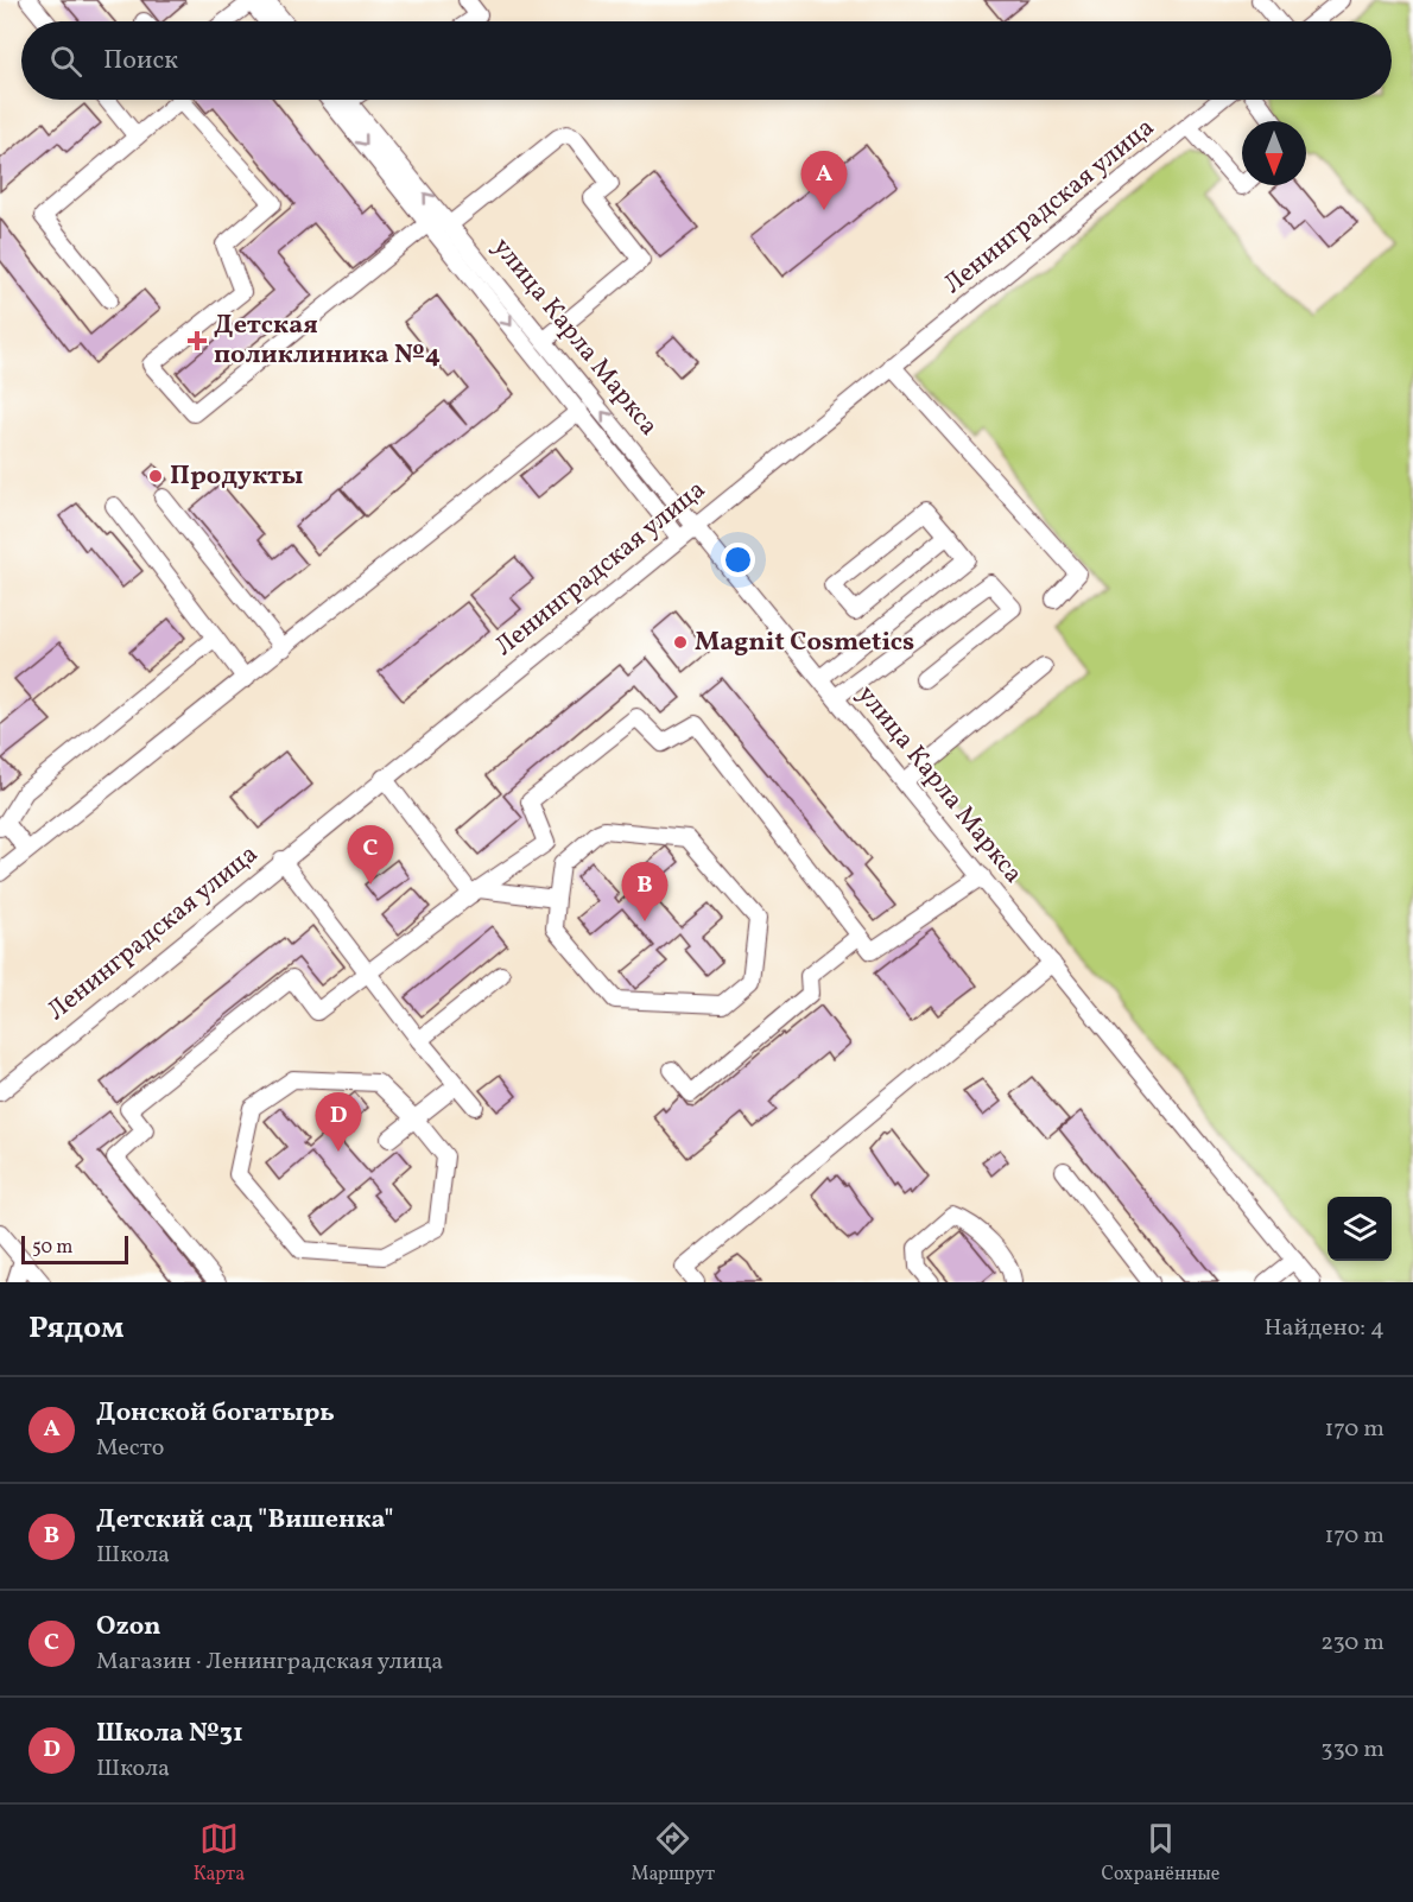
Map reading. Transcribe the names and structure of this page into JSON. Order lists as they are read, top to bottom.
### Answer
{
  "streets": {
    "street": ["Ленинградская улица", "улица Карла Маркса"]
  },
  "crossings": [
    ["Ленинградская улица", "улица Карла Маркса"]
  ],
  "places": {
    "health": ["Детская поликлиника №4"],
    "other": ["Продукты", "Magnit Cosmetics"]
  },
  "scale_bar": "50 m",
  "north": "bottom",
  "page": {
    "search": "Поиск",
    "pins": [
      "A",
      "C",
      "B",
      "D"
    ],
    "scale": "50 m",
    "heading": ["Рядом", "Найдено: 4"],
    "list": [
      {
        "mark": "A",
        "name": "Донской богатырь",
        "note": "Место",
        "value": "170 m"
      },
      {
        "mark": "B",
        "name": "Детский сад \"Вишенка\"",
        "note": "Школа",
        "value": "170 m"
      },
      {
        "mark": "C",
        "name": "Ozon",
        "note": "Магазин · Ленинградская улица",
        "value": "230 m"
      },
      {
        "mark": "D",
        "name": "Школа №31",
        "note": "Школа",
        "value": "330 m"
      }
    ],
    "nav": ["Карта", "Маршрут", "Сохранённые"]
  }
}
